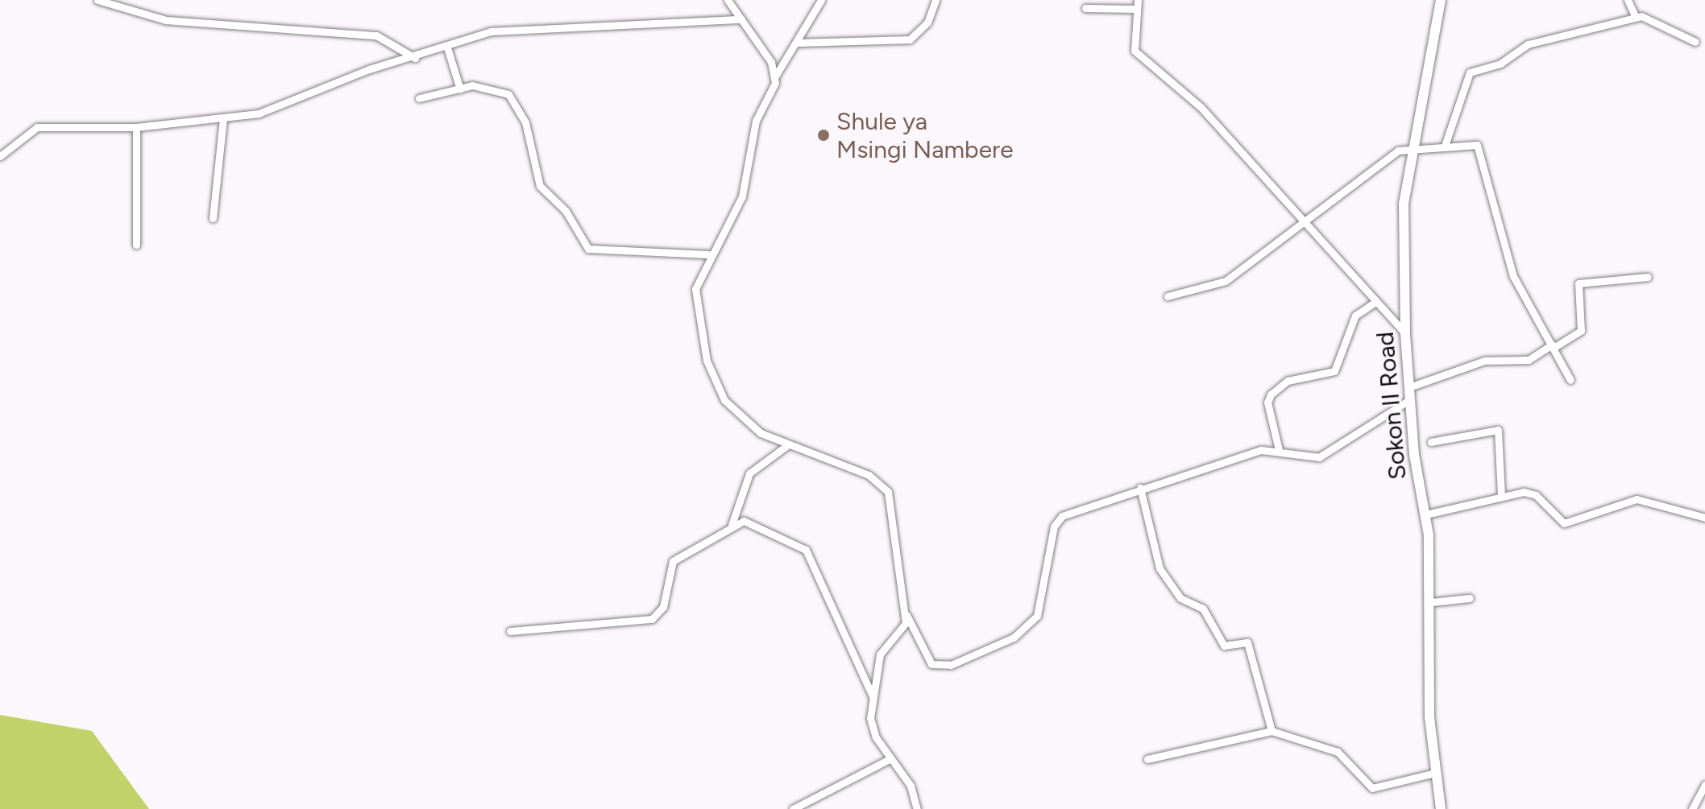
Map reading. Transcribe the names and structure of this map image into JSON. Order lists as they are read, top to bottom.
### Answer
{
  "streets": {
    "street": ["Sokon II Road"]
  },
  "places": ["Shule ya Msingi Nambere"]
}
